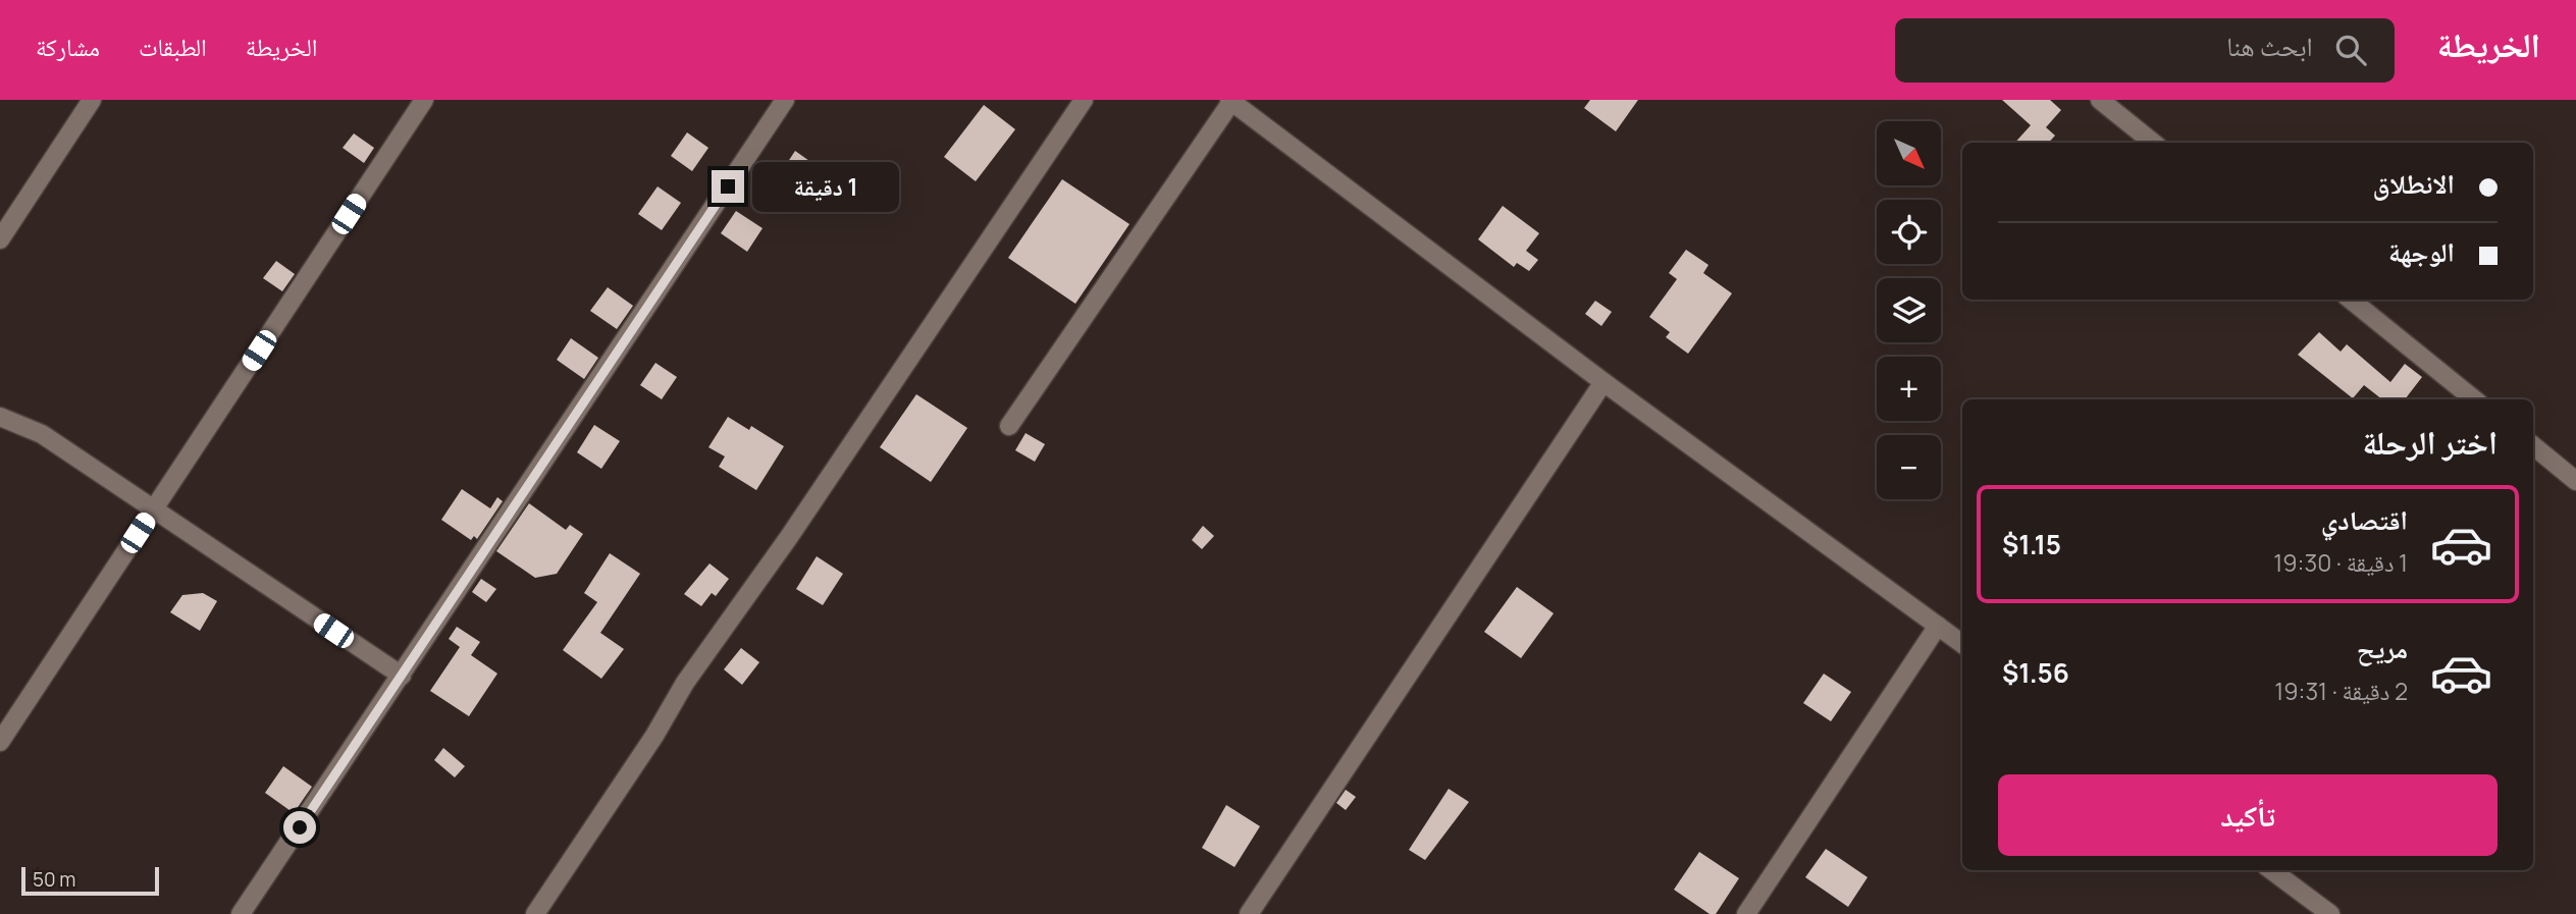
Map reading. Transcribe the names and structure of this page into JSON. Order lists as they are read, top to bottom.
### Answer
{
  "scale_bar": "50 m",
  "north": "bottom right",
  "page": {
    "header": "الخريطة",
    "search": "ابحث هنا",
    "nav": ["الخريطة", "الطبقات", "مشاركة"],
    "map_buttons": ["+", "−"],
    "banner": ["الانطلاق", "الوجهة"],
    "bubble": "1 دقيقة",
    "heading": "اختر الرحلة",
    "list": [
      {
        "name": "اقتصادي",
        "note": "1 دقيقة · 19:30",
        "value": "$1.15"
      },
      {
        "name": "مريح",
        "note": "2 دقيقة · 19:31",
        "value": "$1.56"
      }
    ],
    "buttons": "تأكيد",
    "scale": "50 m"
  }
}
